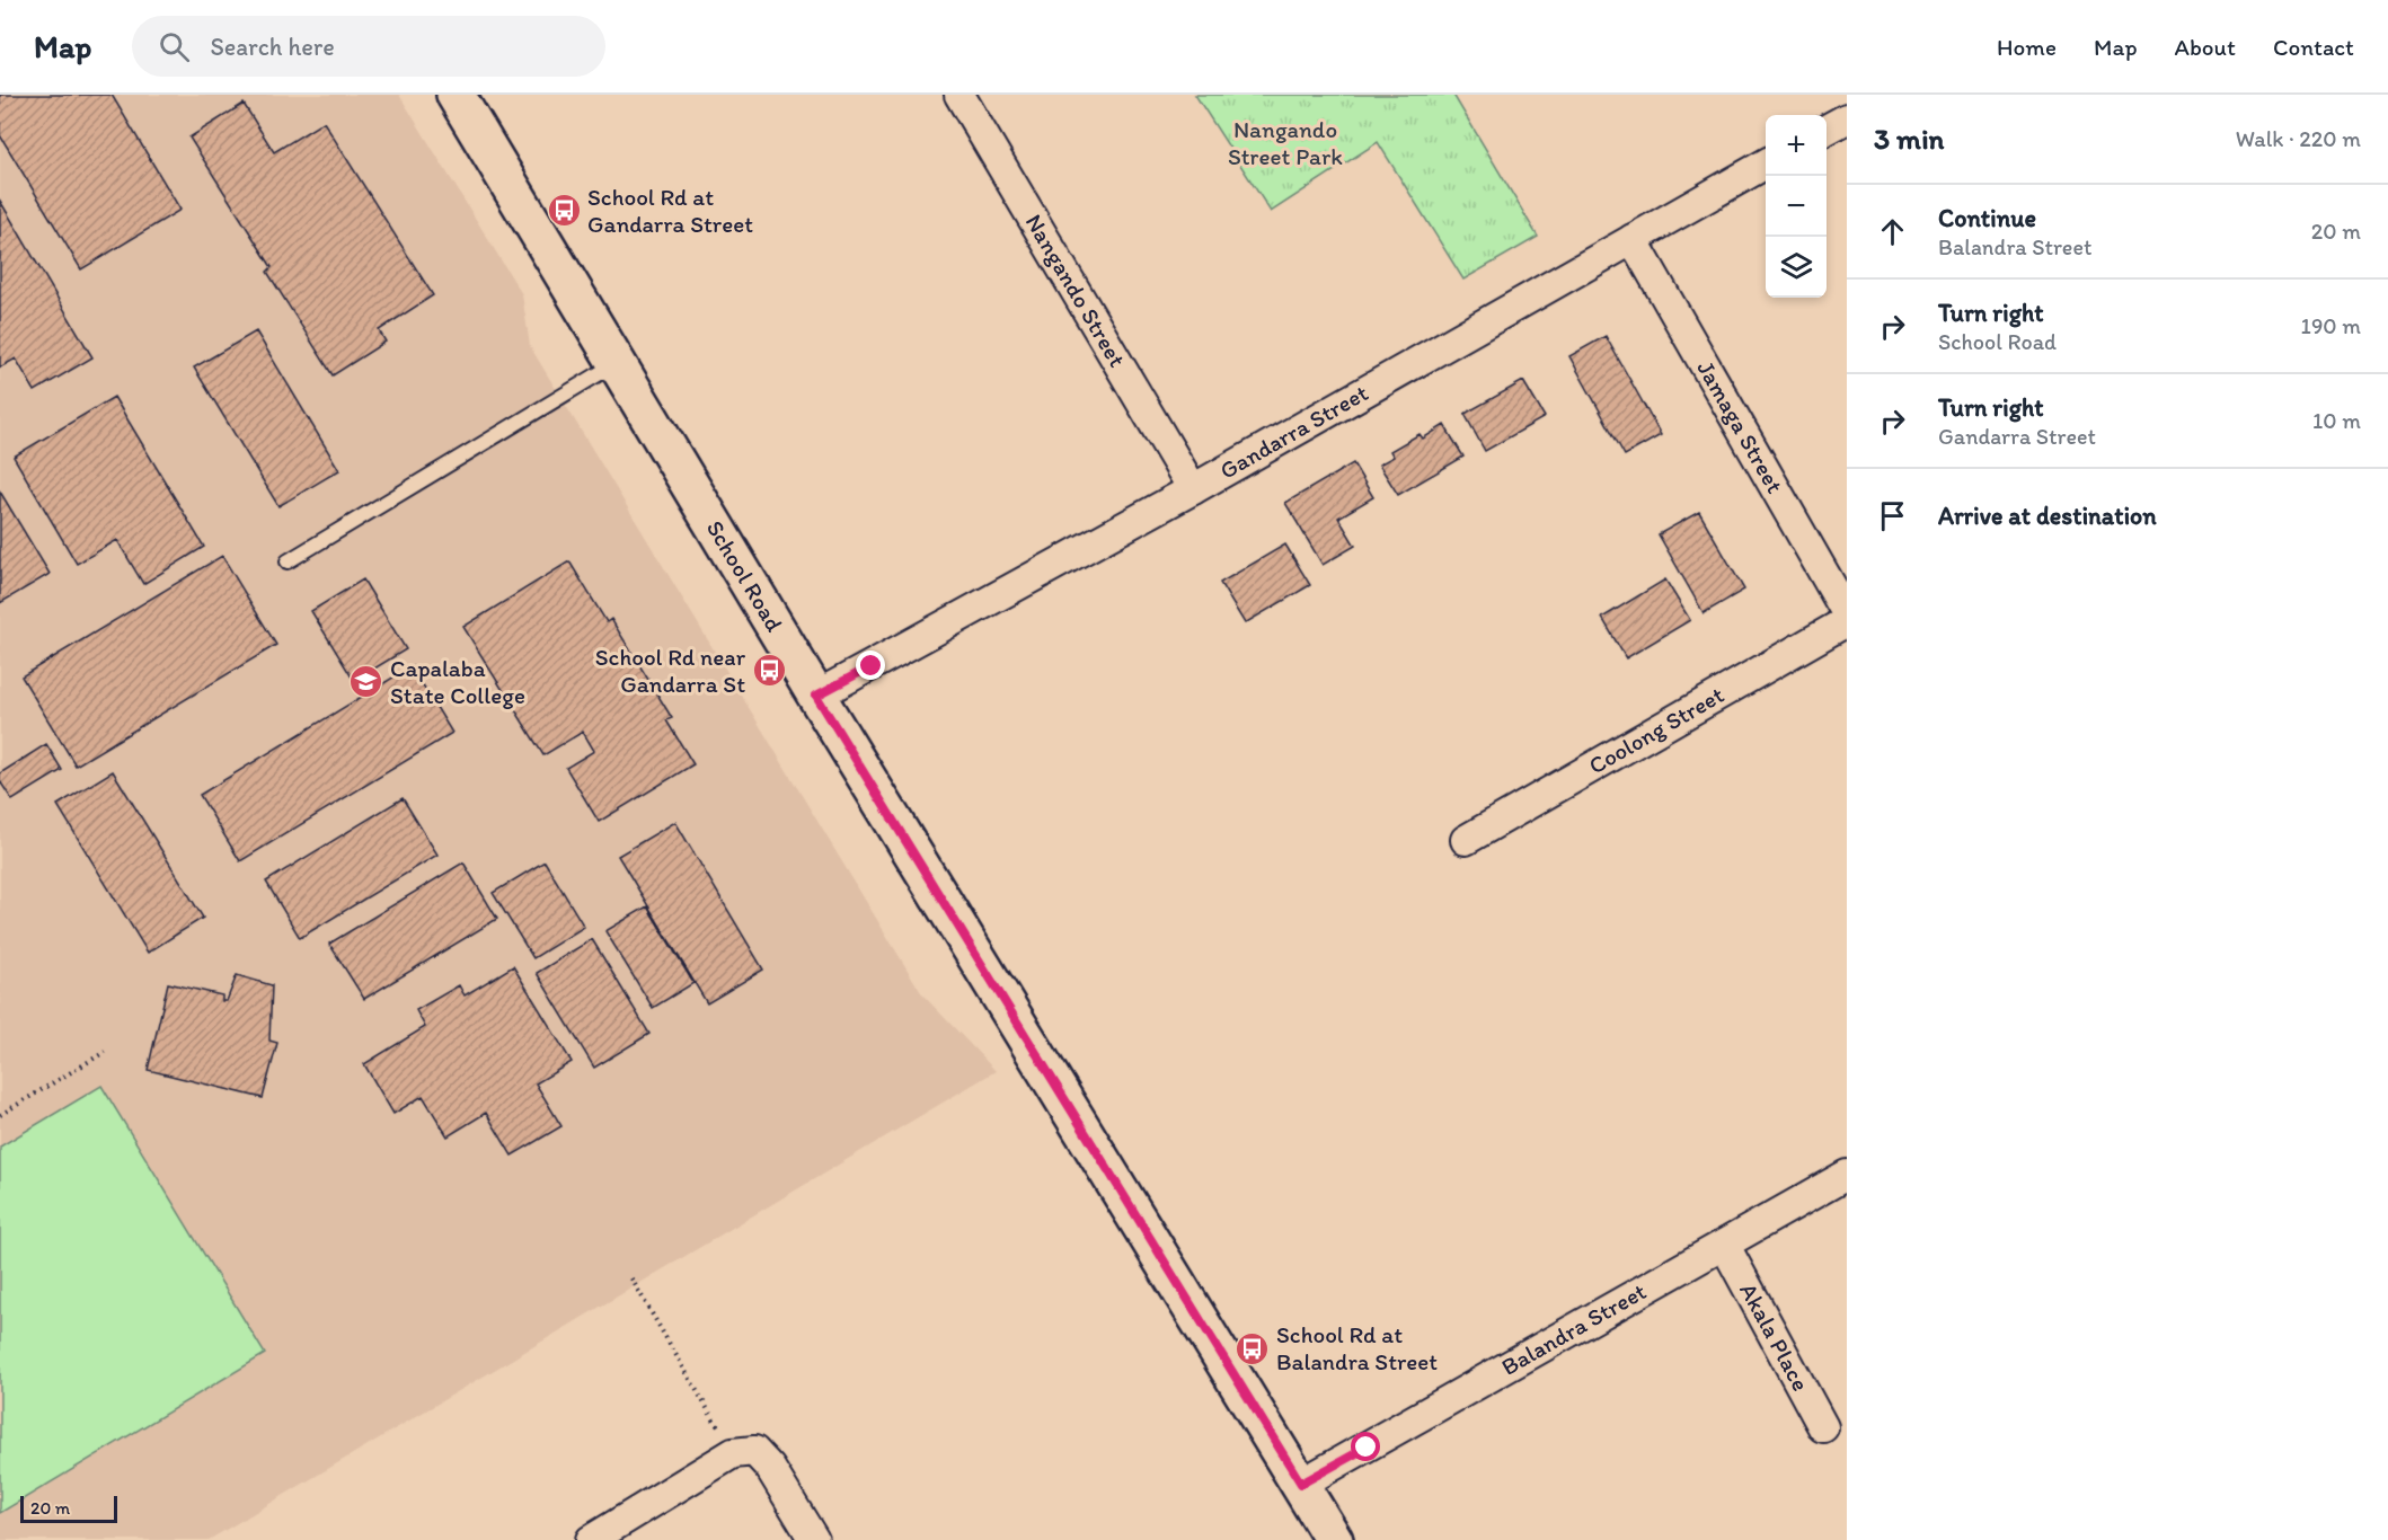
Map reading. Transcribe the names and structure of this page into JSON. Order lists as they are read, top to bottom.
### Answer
{
  "streets": {
    "street": [
      "Nangando Street",
      "Jamaga Street",
      "Gandarra Street",
      "School Road",
      "Coolong Street",
      "Balandra Street",
      "Akala Place"
    ]
  },
  "crossings": [
    ["Nangando Street", "Gandarra Street"],
    ["Jamaga Street", "Gandarra Street"],
    ["Gandarra Street", "School Road"],
    ["School Road", "Balandra Street"],
    ["Balandra Street", "Akala Place"]
  ],
  "parks": ["Nangando Street Park"],
  "places": {
    "bus stop": ["School Rd at Gandarra Street", "School Rd near Gandarra St", "School Rd at Balandra Street"],
    "school or university": ["Capalaba State College"]
  },
  "scale_bar": "20 m",
  "page": {
    "header": "Map",
    "search": "Search here",
    "nav": [
      "Home",
      "Map",
      "About",
      "Contact"
    ],
    "heading": ["3 min", "Walk · 220 m"],
    "map_buttons": ["+", "−"],
    "list": [
      ["Continue", "Balandra Street", "20 m"],
      ["Turn right", "School Road", "190 m"],
      ["Turn right", "Gandarra Street", "10 m"],
      "Arrive at destination"
    ],
    "scale": "20 m"
  }
}
